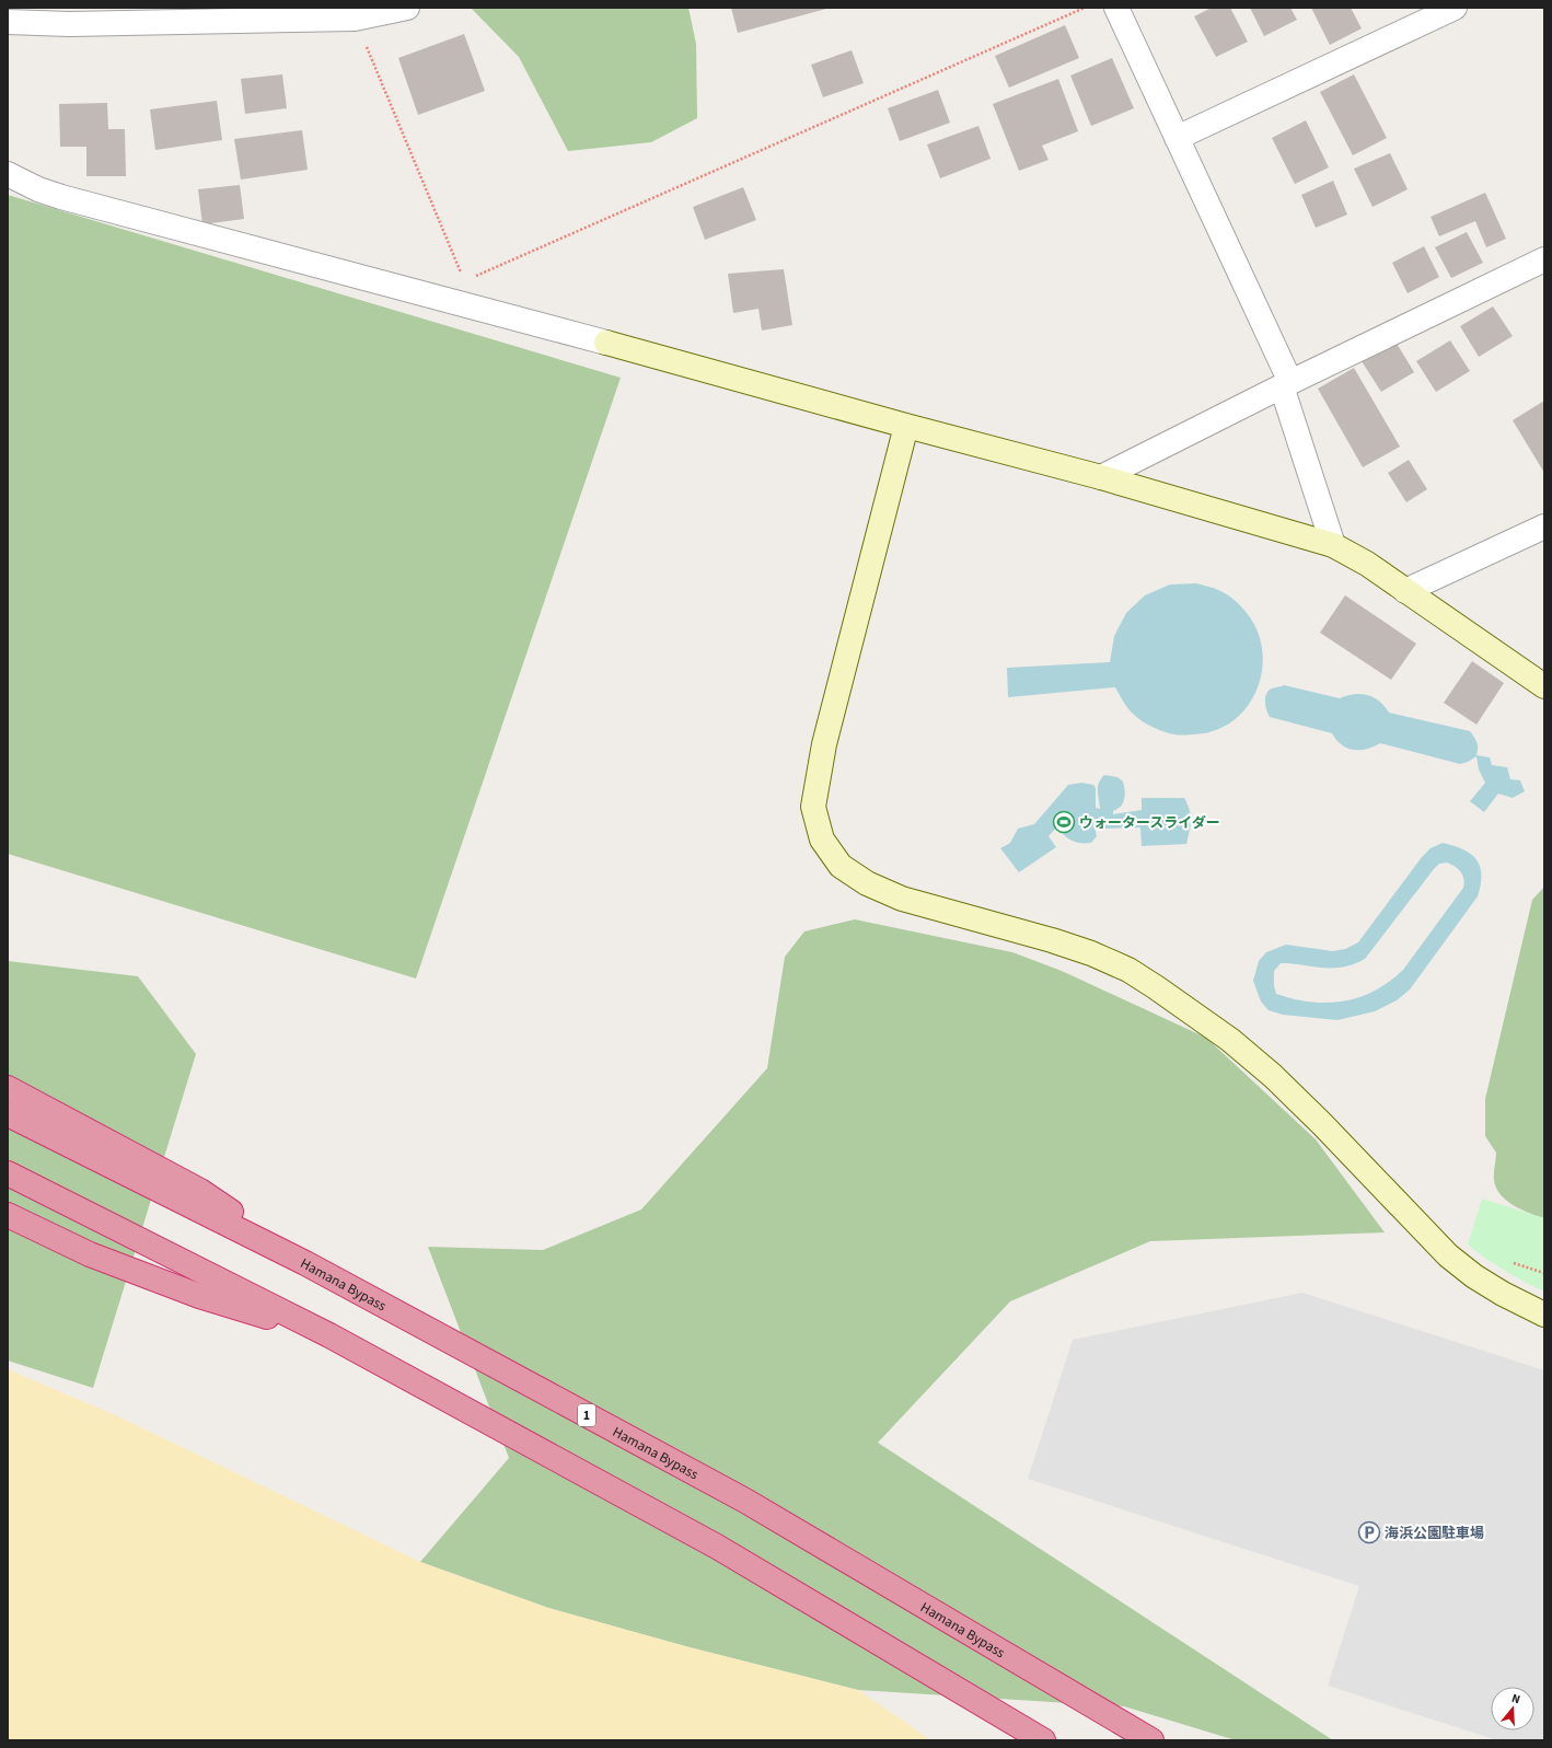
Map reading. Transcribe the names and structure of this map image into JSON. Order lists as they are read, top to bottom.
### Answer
{
  "streets": {
    "highway": ["Hamana Bypass", "1"]
  },
  "places": {
    "sports": ["ウォータースライダー"],
    "parking": ["海浜公園駐車場"]
  },
  "north": "top"
}
